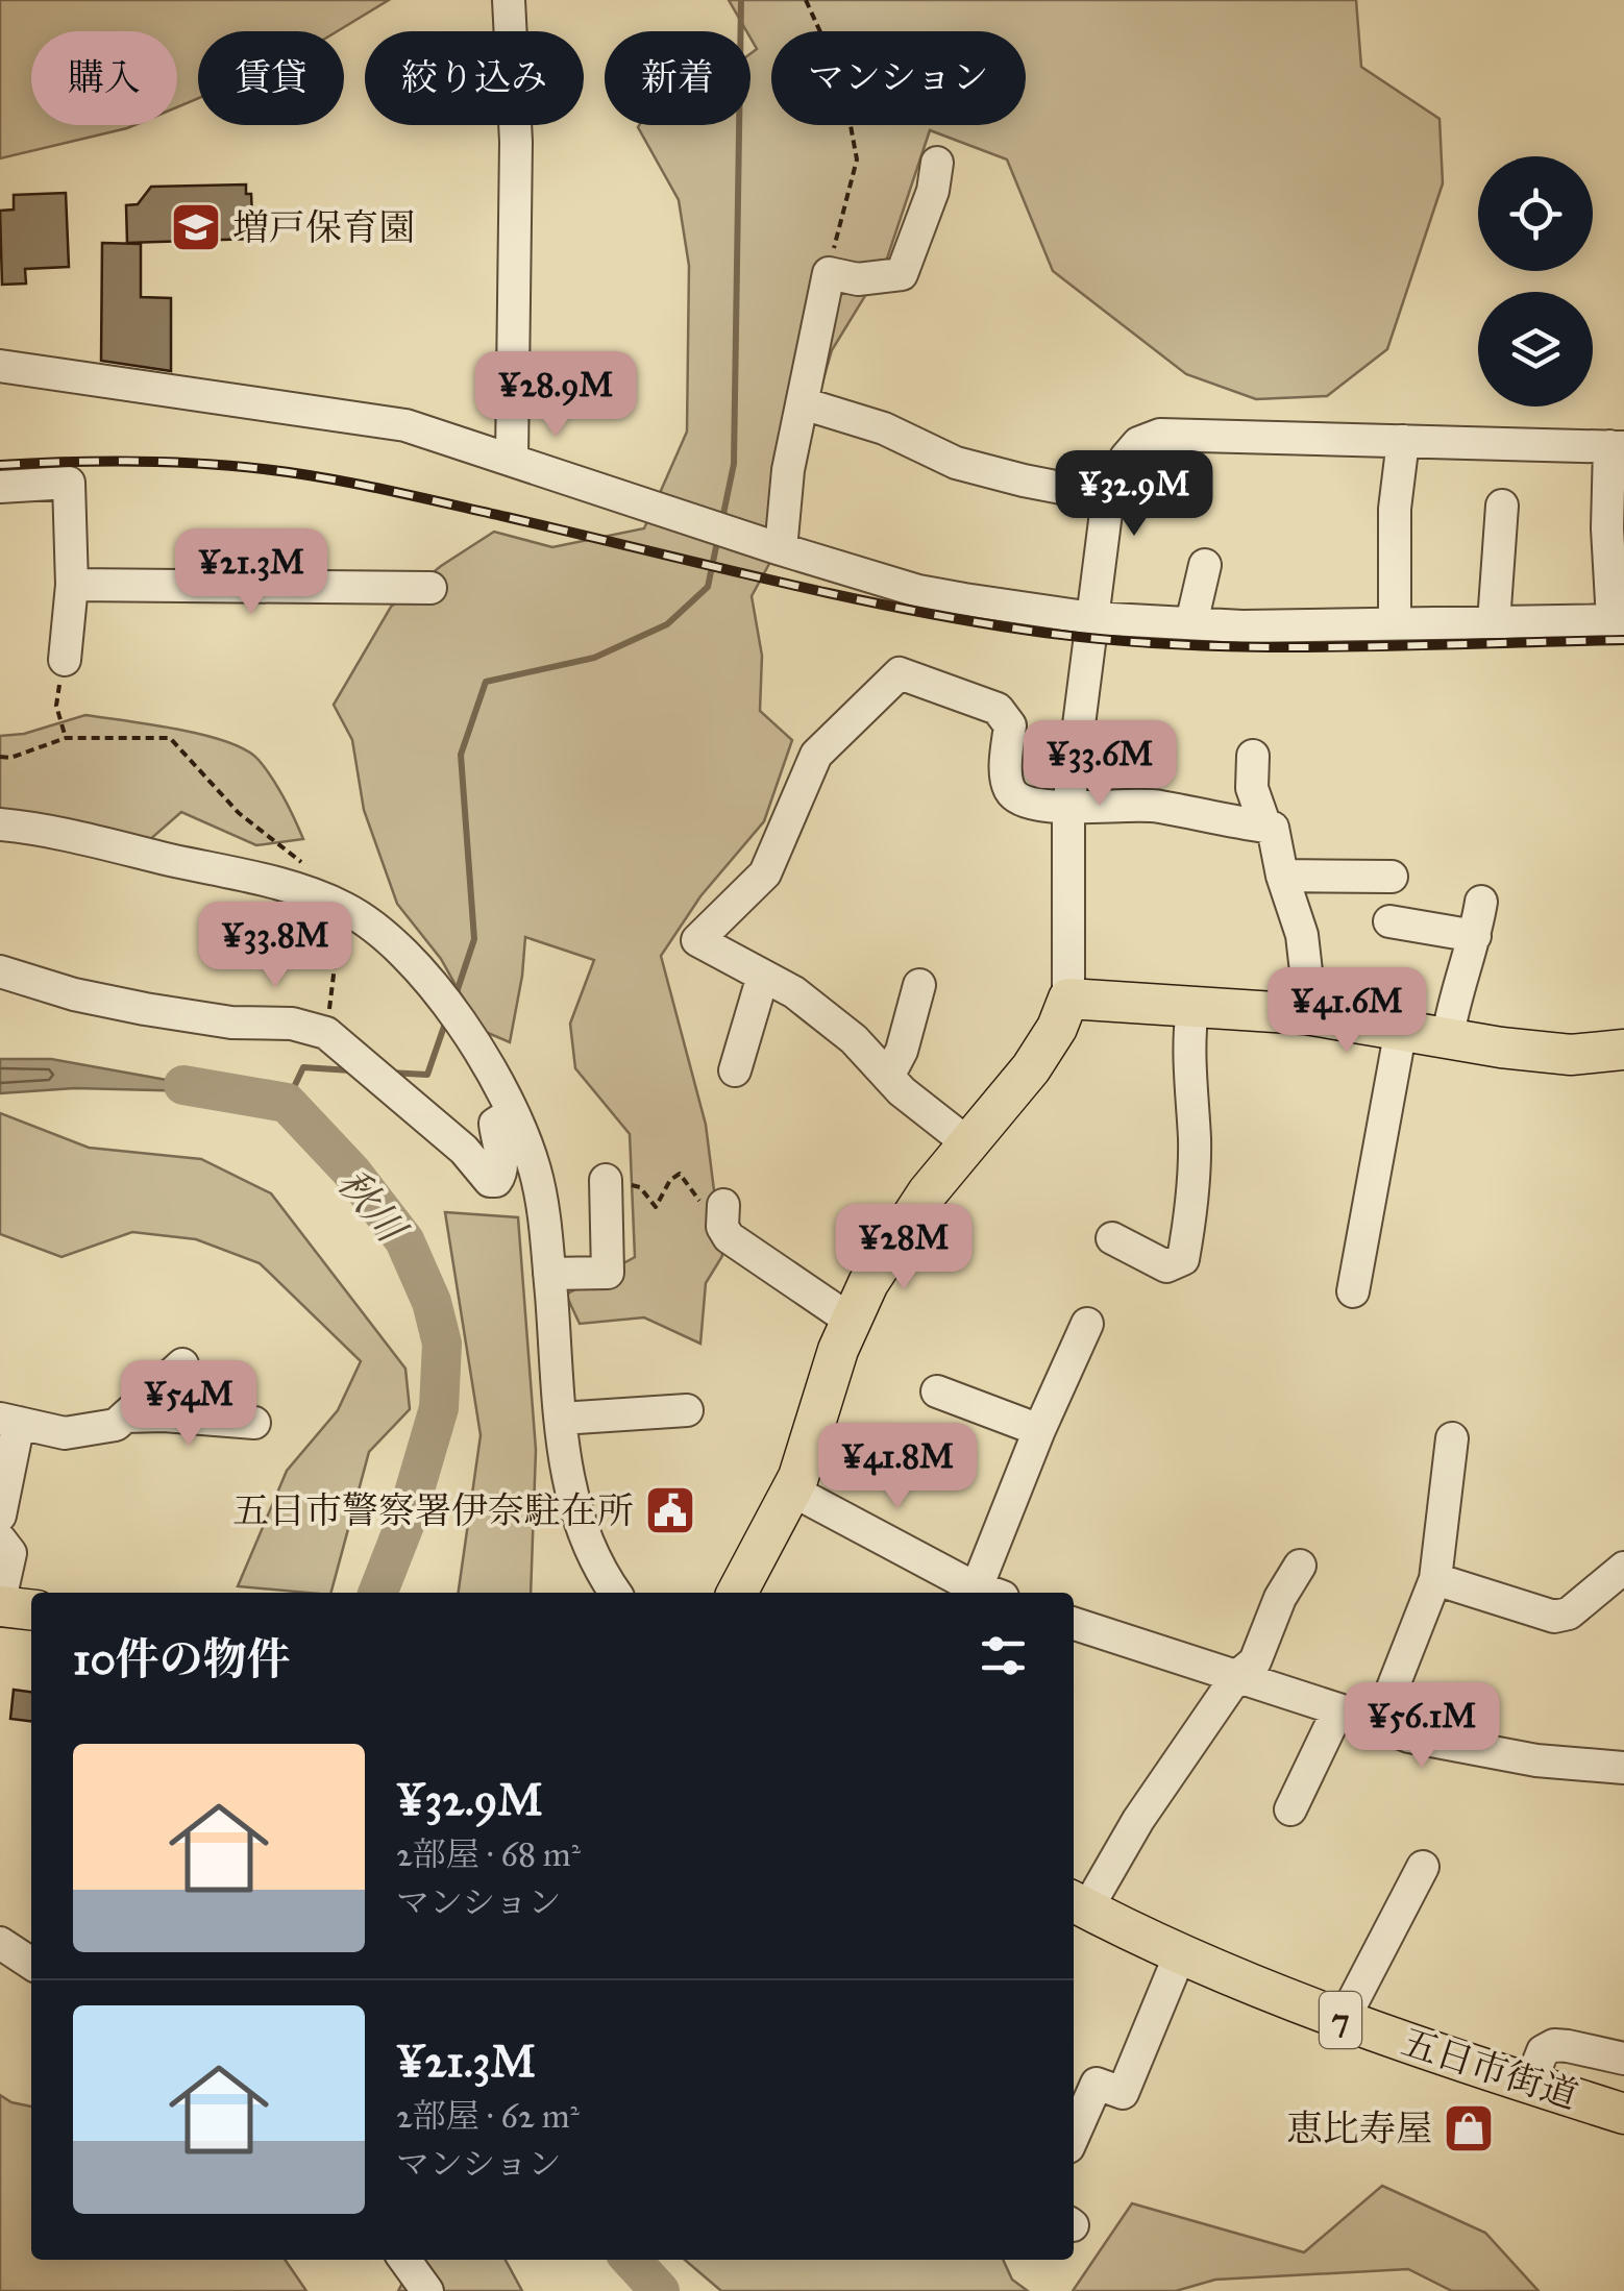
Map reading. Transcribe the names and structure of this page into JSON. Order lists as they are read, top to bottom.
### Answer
{
  "streets": {
    "main road": ["7", "五日市街道"]
  },
  "water": ["秋川"],
  "places": {
    "school or university": ["増戸保育園"],
    "public building": ["五日市警察署伊奈駐在所"],
    "shop": ["恵比寿屋"]
  },
  "page": {
    "chip": [
      "購入",
      "賃貸",
      "絞り込み",
      "新着",
      "マンション"
    ],
    "price": [
      "¥28.9M",
      "¥32.9M",
      "¥21.3M",
      "¥33.6M",
      "¥33.8M",
      "¥41.6M",
      "¥28M",
      "¥54M",
      "¥41.8M",
      "¥56.1M"
    ],
    "heading": "10件の物件",
    "list": [
      {
        "name": "¥32.9M",
        "note": "2部屋 · 68 m² · マンション"
      },
      {
        "name": "¥21.3M",
        "note": "2部屋 · 62 m² · マンション"
      }
    ]
  }
}
